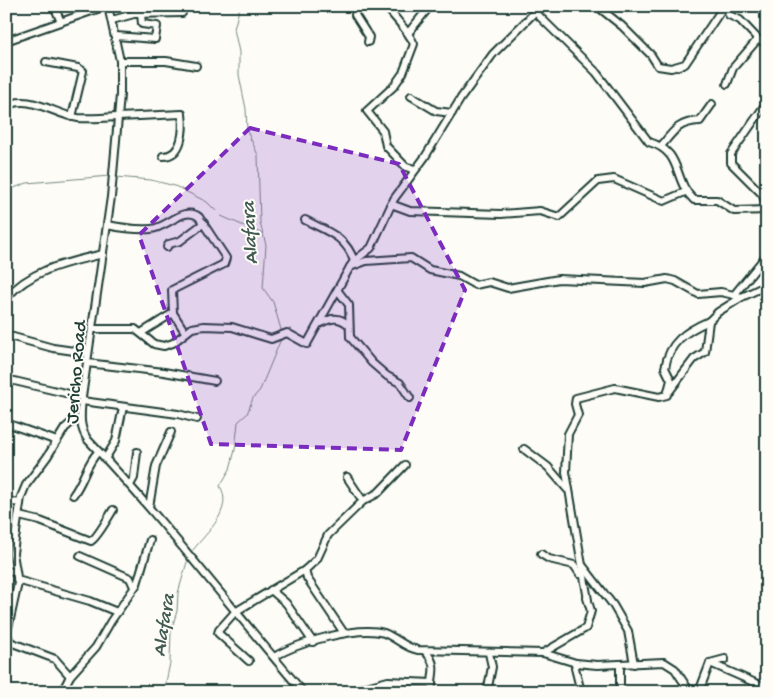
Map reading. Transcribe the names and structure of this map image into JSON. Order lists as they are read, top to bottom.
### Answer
{
  "streets": {
    "street": ["Jericho Road"]
  },
  "water": ["Alafara"]
}
